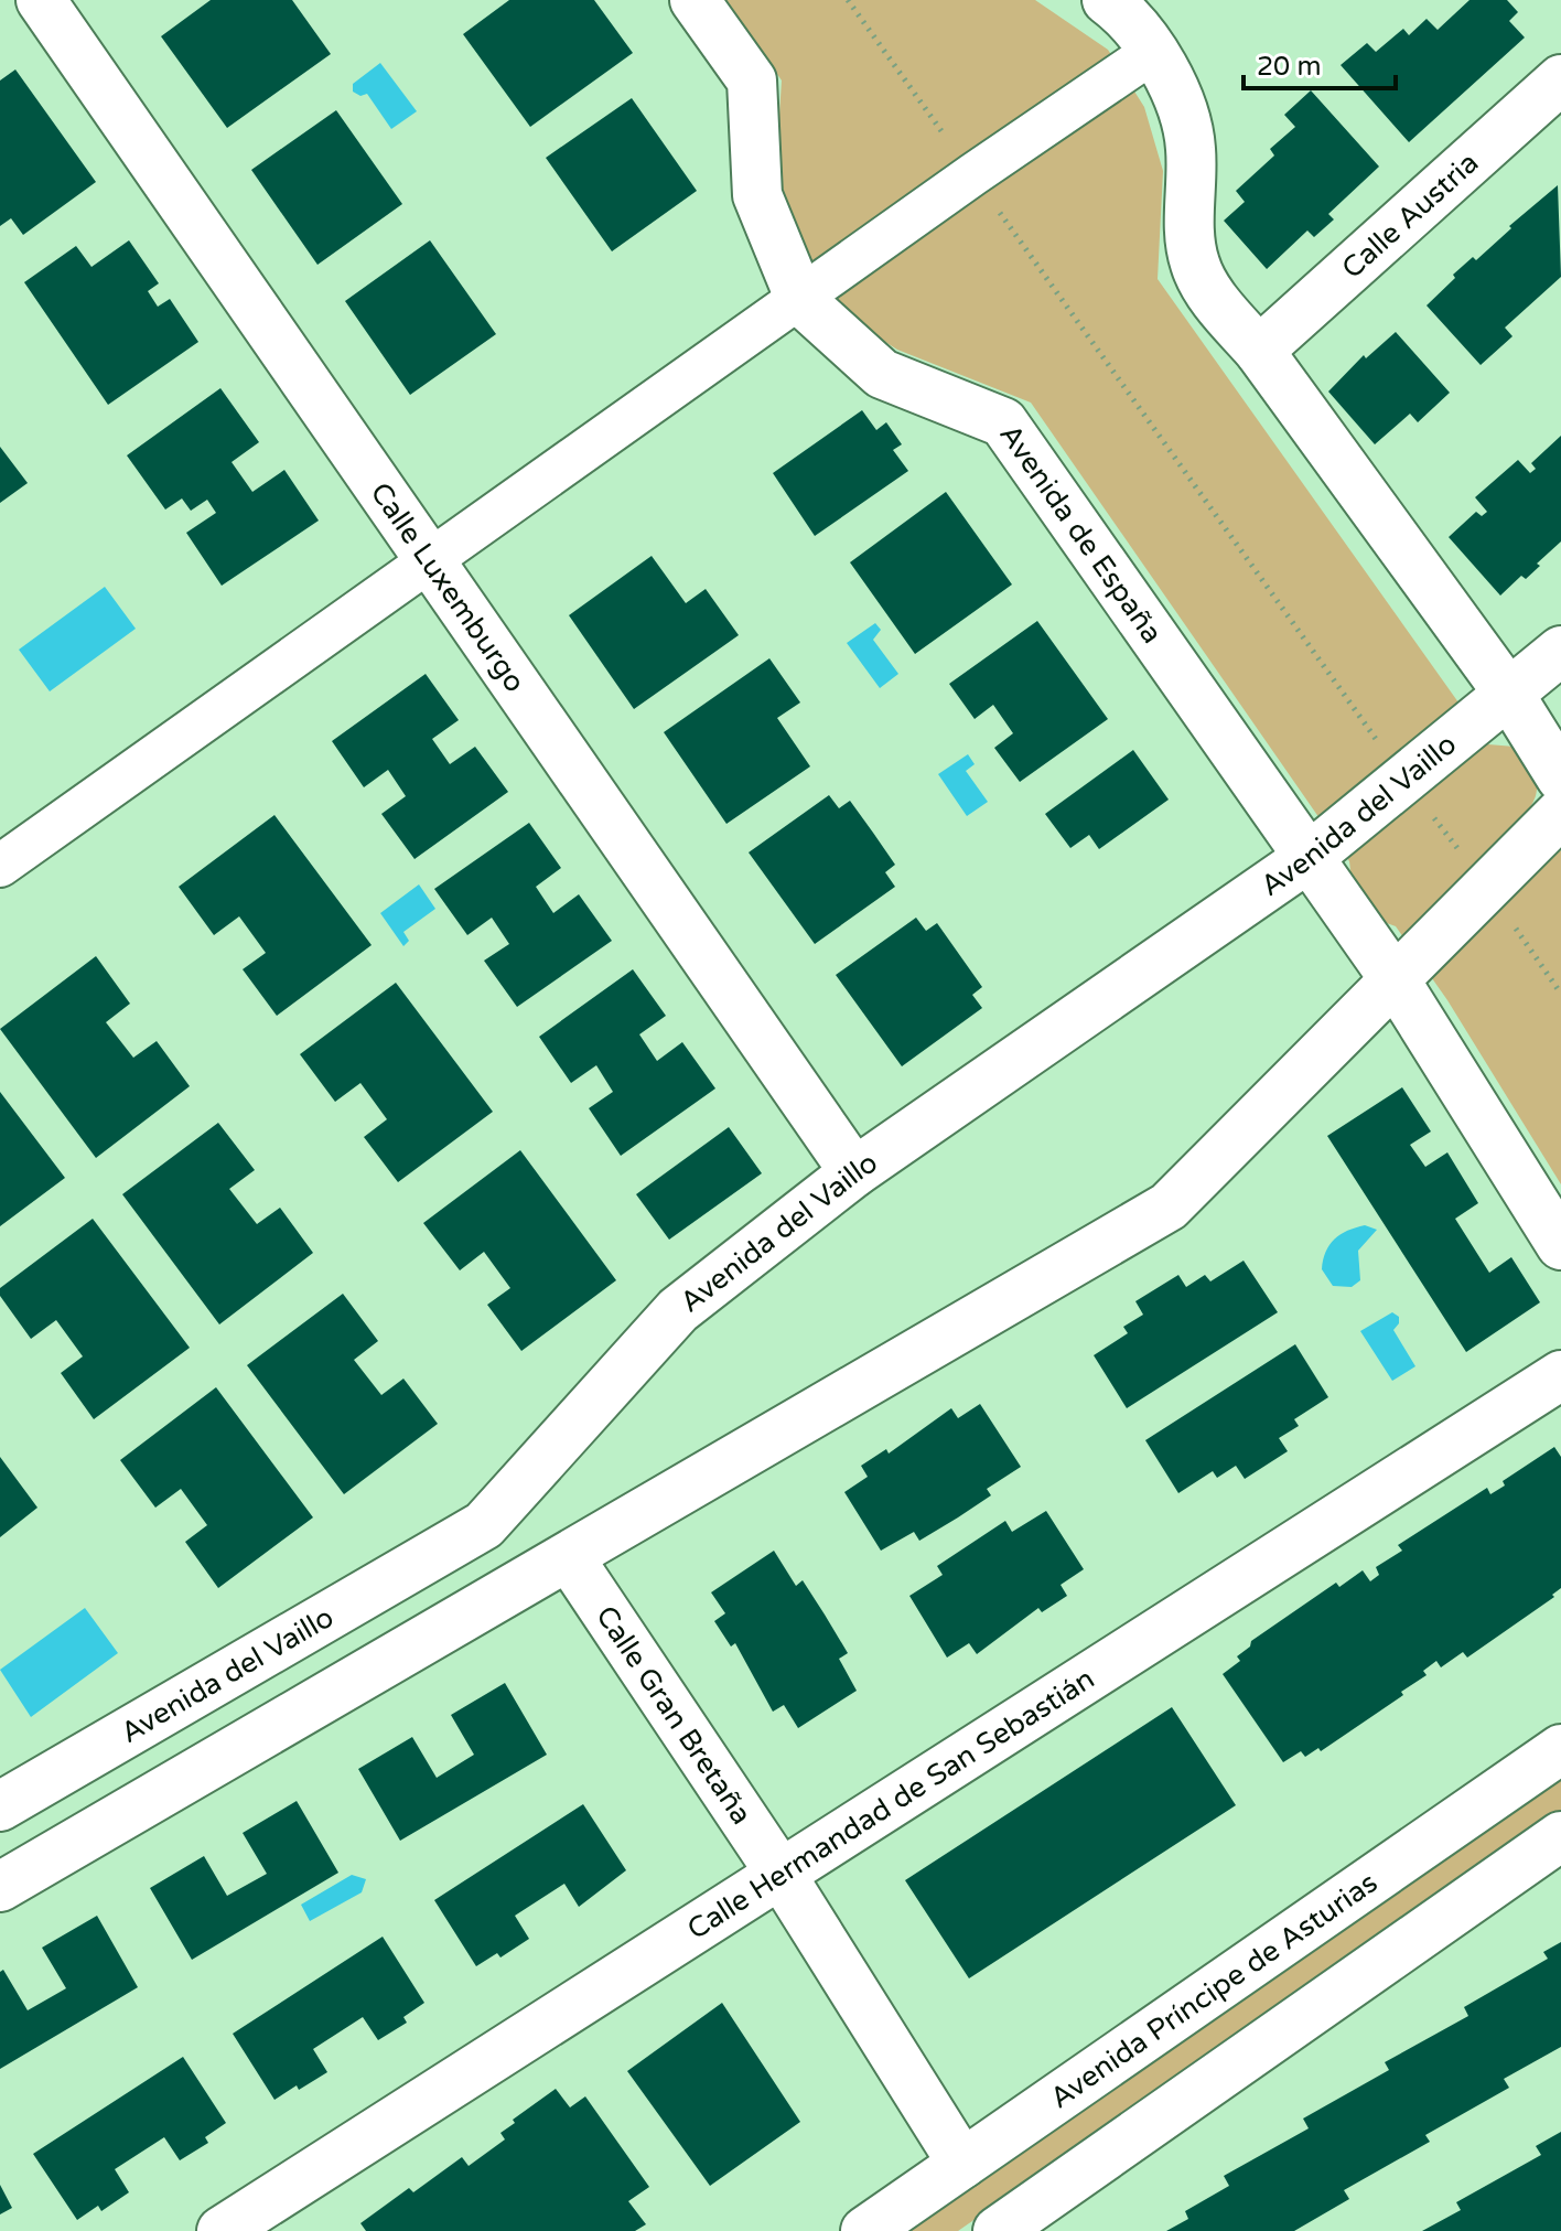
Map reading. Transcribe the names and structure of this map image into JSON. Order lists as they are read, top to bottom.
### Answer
{
  "streets": {
    "street": [
      "Calle Austria",
      "Avenida de España",
      "Calle Luxemburgo",
      "Avenida del Vaillo",
      "Calle Gran Bretaña",
      "Calle Hermandad de San Sebastián",
      "Avenida Príncipe de Asturias"
    ]
  },
  "crossings": [
    ["Avenida de España", "Avenida del Vaillo"],
    ["Calle Luxemburgo", "Avenida del Vaillo"],
    ["Calle Gran Bretaña", "Calle Hermandad de San Sebastián"],
    ["Calle Gran Bretaña", "Avenida Príncipe de Asturias"]
  ],
  "scale_bar": "20 m"
}
